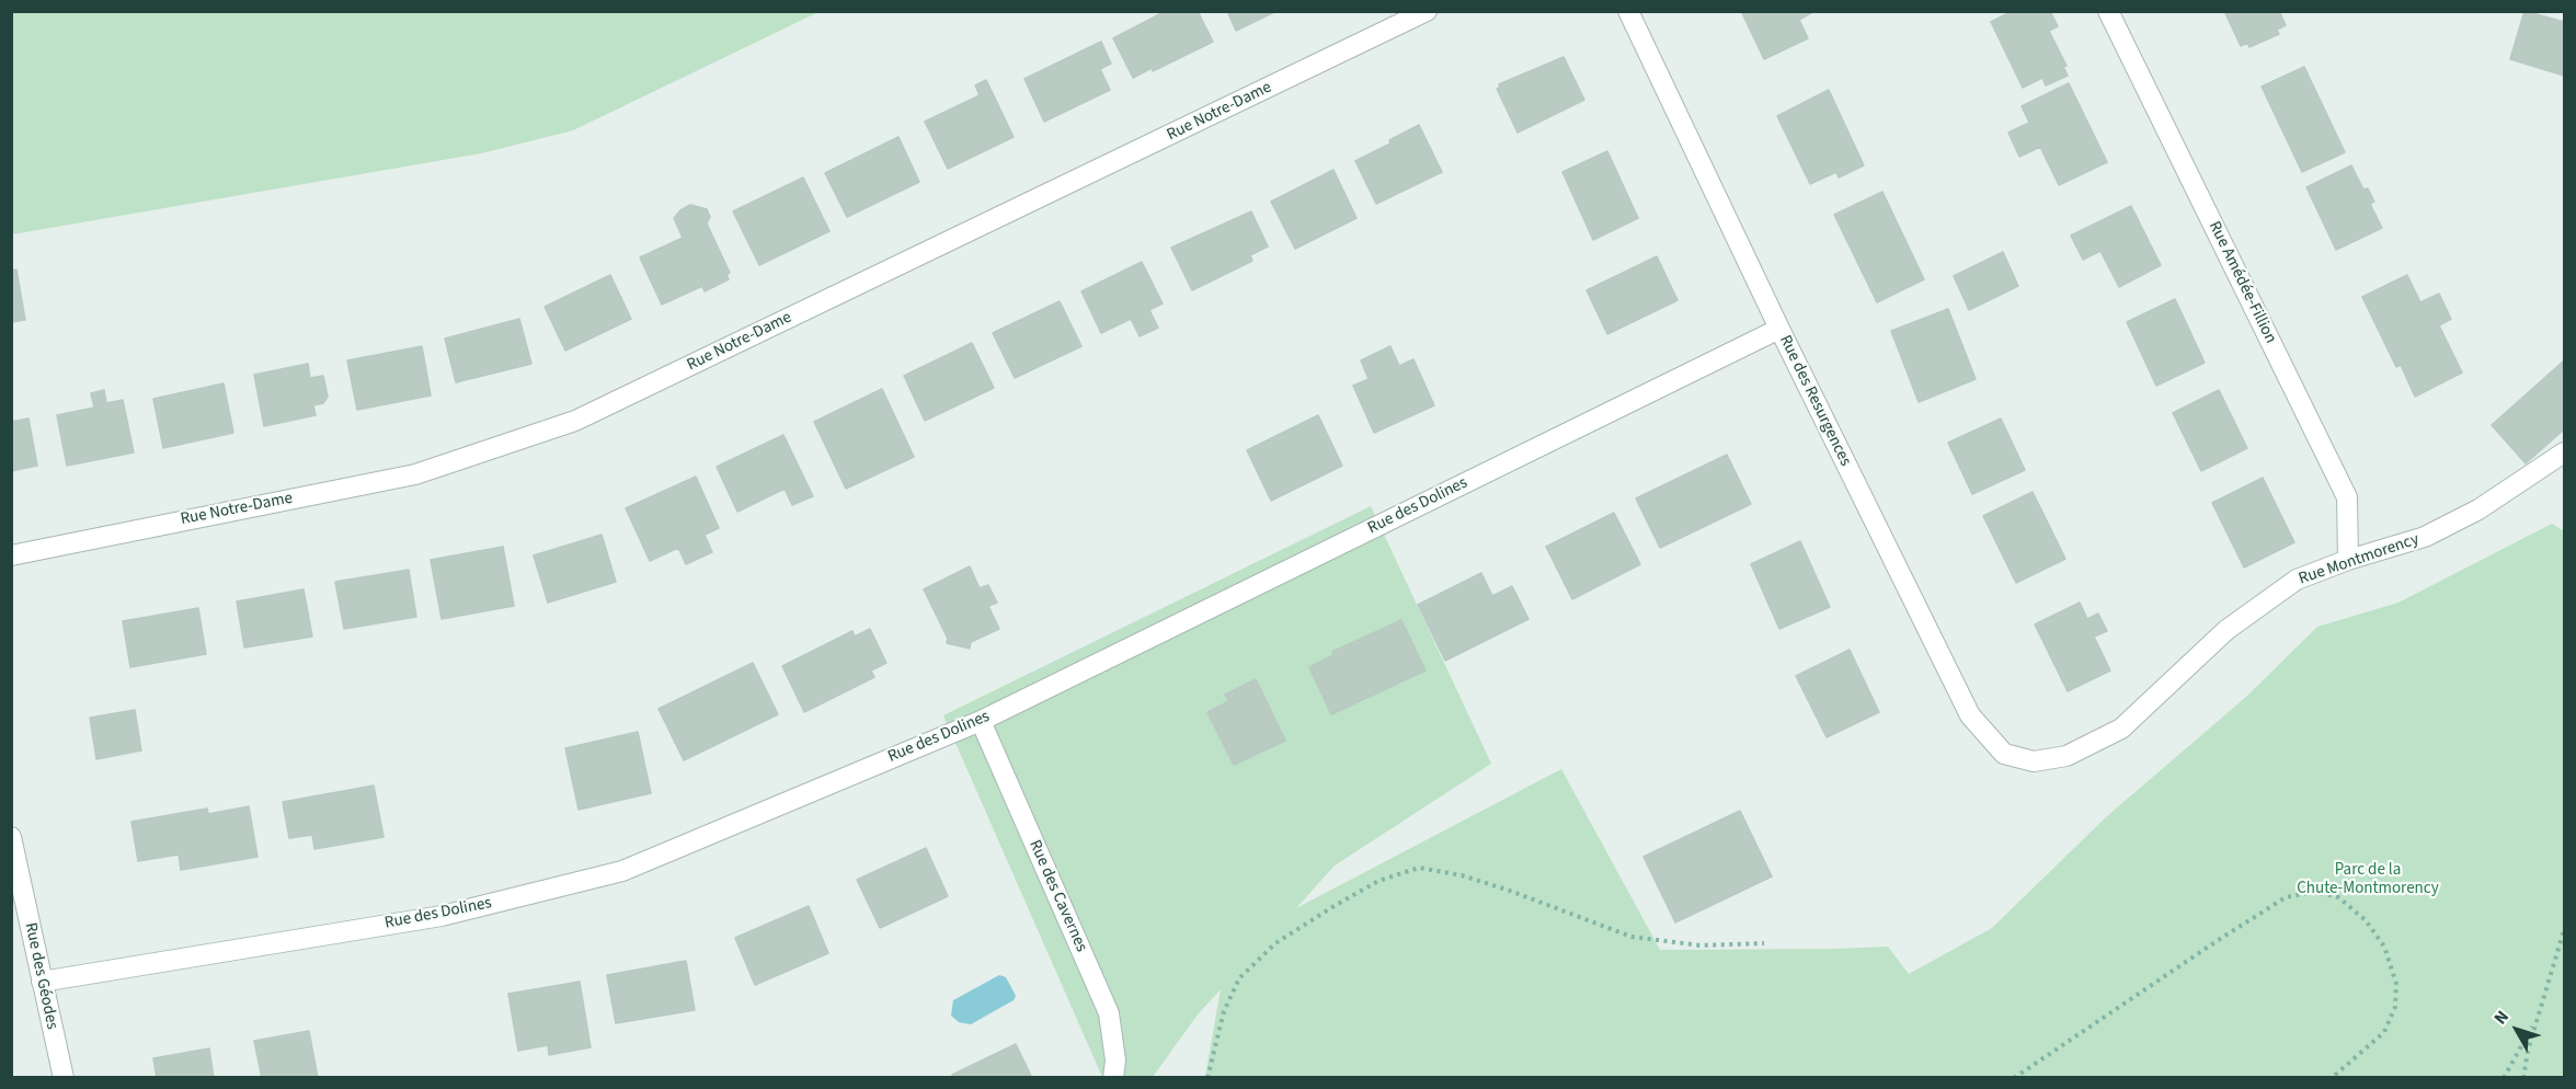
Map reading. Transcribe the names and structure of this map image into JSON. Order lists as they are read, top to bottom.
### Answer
{
  "streets": {
    "street": [
      "Rue Notre-Dame",
      "Rue Amédée-Fillion",
      "Rue des Resurgences",
      "Rue des Dolines",
      "Rue Montmorency",
      "Rue des Cavernes",
      "Rue des Géodes"
    ]
  },
  "crossings": [
    ["Rue Amédée-Fillion", "Rue Montmorency"],
    ["Rue des Resurgences", "Rue des Dolines"],
    ["Rue des Resurgences", "Rue Montmorency"],
    ["Rue des Dolines", "Rue des Cavernes"],
    ["Rue des Dolines", "Rue des Géodes"]
  ],
  "parks": ["Parc de la Chute-Montmorency"],
  "north": "top left"
}
